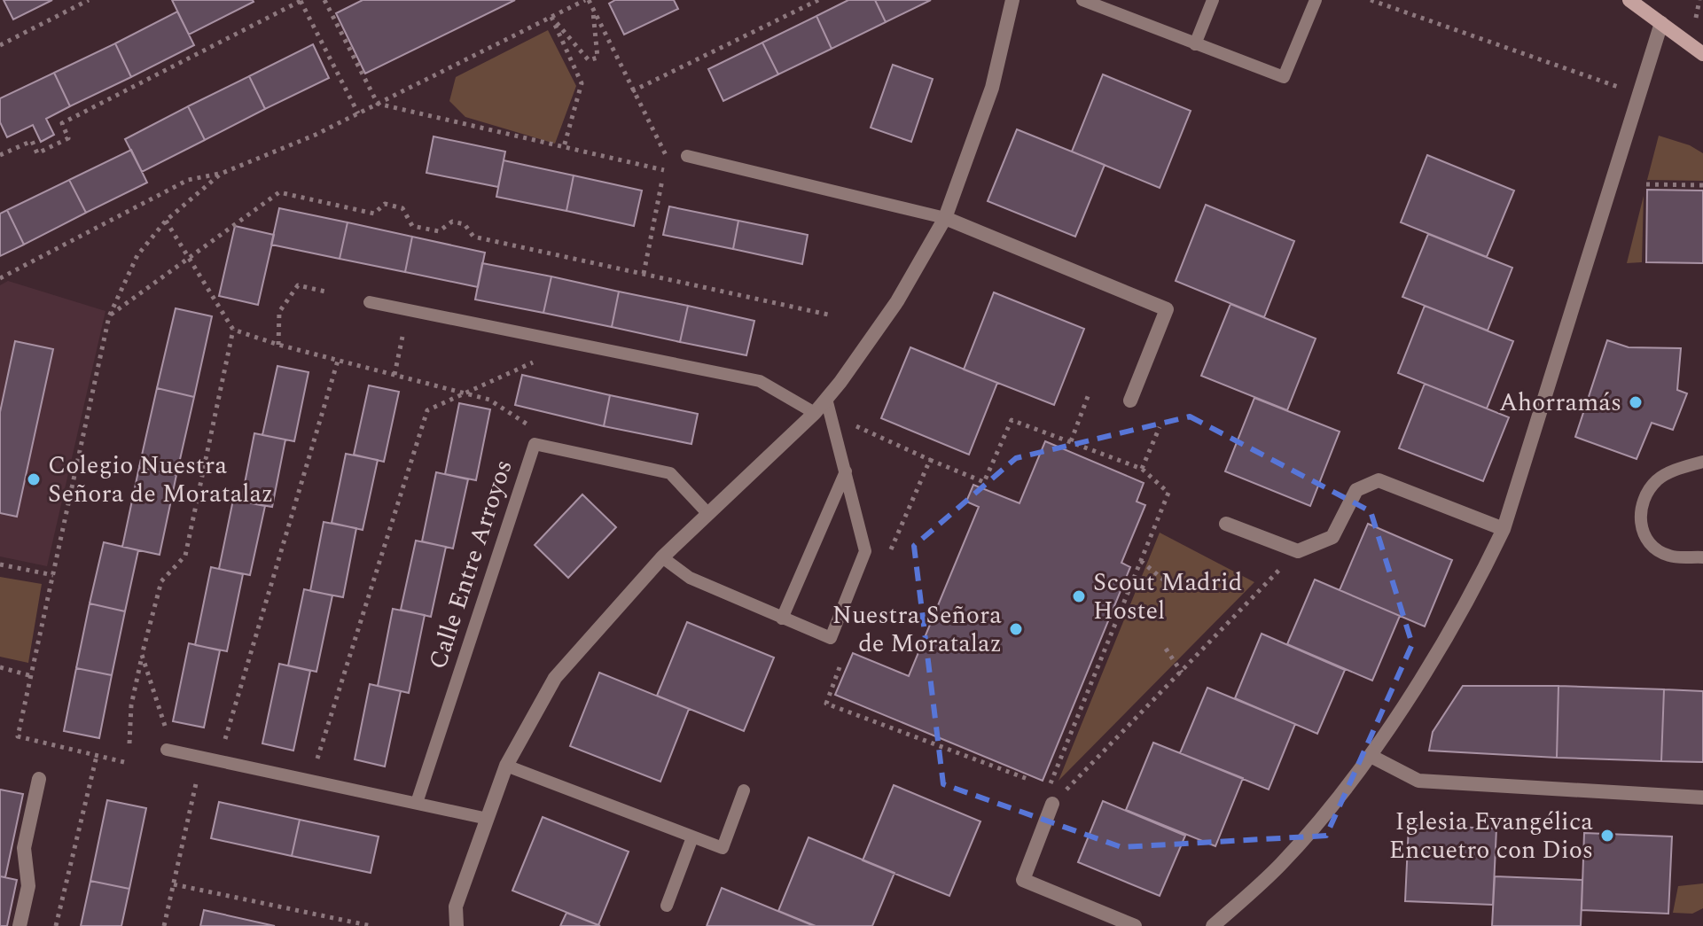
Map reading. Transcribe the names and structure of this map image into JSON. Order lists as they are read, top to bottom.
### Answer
{
  "streets": {
    "lane": ["Calle Entre Arroyos"]
  },
  "places": [
    "Ahorramás",
    "Colegio Nuestra Señora de Moratalaz",
    "Scout Madrid Hostel",
    "Nuestra Señora de Moratalaz",
    "Iglesia Evangélica Encuetro con Dios"
  ]
}
